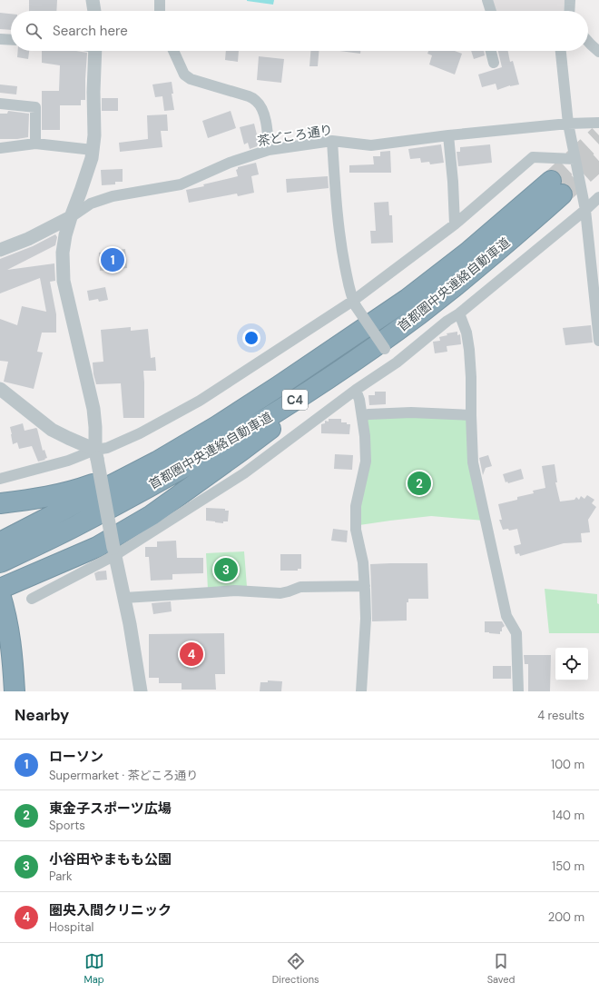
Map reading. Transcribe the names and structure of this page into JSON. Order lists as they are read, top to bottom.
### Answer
{
  "streets": {
    "highway": ["首都圏中央連絡自動車道", "C4"],
    "street": ["茶どころ通り"]
  },
  "page": {
    "search": "Search here",
    "pins": [
      "1",
      "2",
      "3",
      "4"
    ],
    "heading": ["Nearby", "4 results"],
    "list": [
      {
        "mark": "1",
        "name": "ローソン",
        "note": "Supermarket · 茶どころ通り",
        "value": "100 m"
      },
      {
        "mark": "2",
        "name": "東金子スポーツ広場",
        "note": "Sports",
        "value": "140 m"
      },
      {
        "mark": "3",
        "name": "小谷田やまもも公園",
        "note": "Park",
        "value": "150 m"
      },
      {
        "mark": "4",
        "name": "圏央入間クリニック",
        "note": "Hospital",
        "value": "200 m"
      }
    ],
    "nav": ["Map", "Directions", "Saved"]
  }
}
